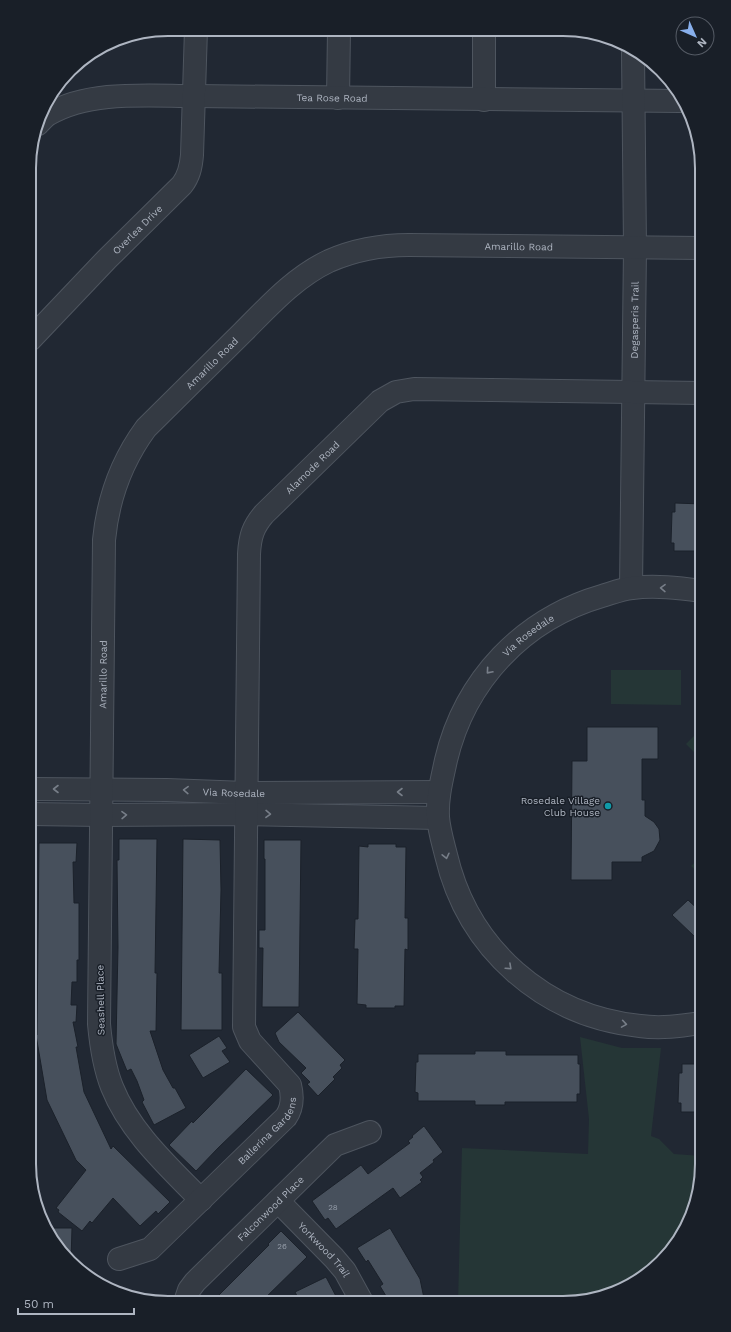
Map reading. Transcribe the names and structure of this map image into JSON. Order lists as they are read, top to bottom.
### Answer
{
  "streets": {
    "street": [
      "Tea Rose Road",
      "Overlea Drive",
      "Amarillo Road",
      "Degasperis Trail",
      "Alamode Road",
      "Via Rosedale",
      "Seashell Place",
      "Ballerina Gardens",
      "Falconwood Place",
      "Yorkwood Trail"
    ]
  },
  "crossings": [
    ["Tea Rose Road", "Overlea Drive"],
    ["Tea Rose Road", "Degasperis Trail"],
    ["Amarillo Road", "Degasperis Trail"],
    ["Amarillo Road", "Via Rosedale"],
    ["Amarillo Road", "Seashell Place"],
    ["Degasperis Trail", "Alamode Road"],
    ["Degasperis Trail", "Via Rosedale"],
    ["Alamode Road", "Via Rosedale"],
    ["Alamode Road", "Ballerina Gardens"],
    ["Via Rosedale", "Seashell Place"],
    ["Via Rosedale", "Ballerina Gardens"],
    ["Seashell Place", "Ballerina Gardens"],
    ["Falconwood Place", "Yorkwood Trail"]
  ],
  "places": ["Rosedale Village Club House"],
  "house_numbers": ["28", "26"],
  "scale_bar": "50 m",
  "north": "bottom right"
}
